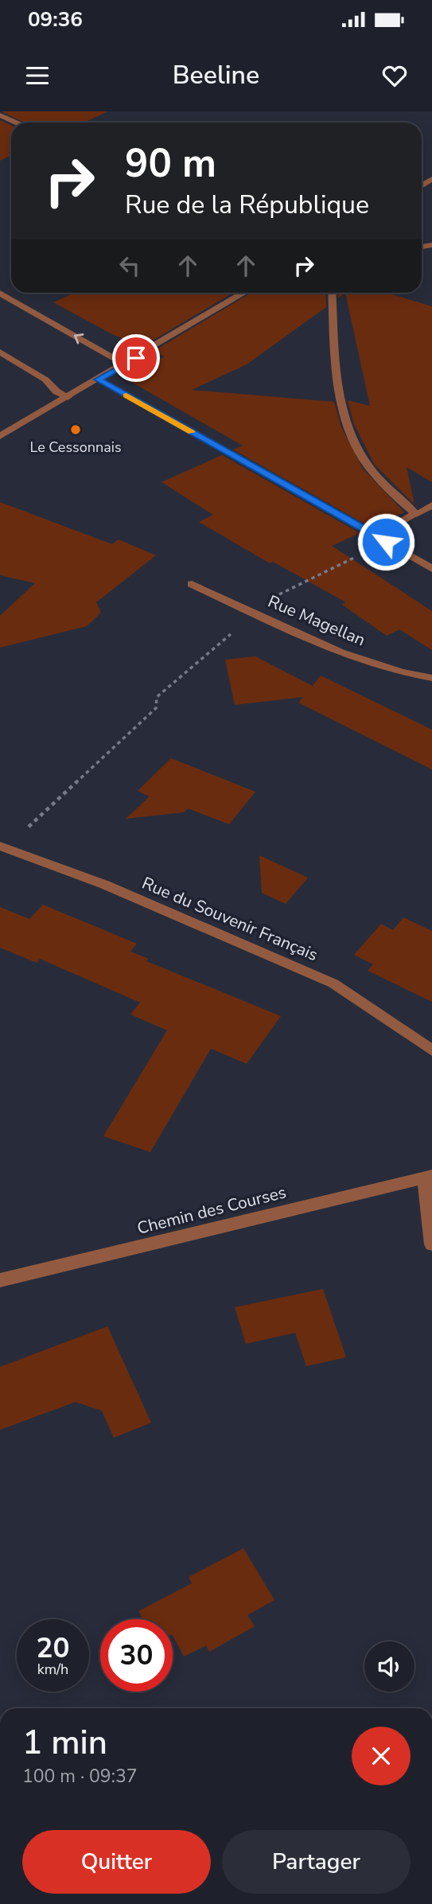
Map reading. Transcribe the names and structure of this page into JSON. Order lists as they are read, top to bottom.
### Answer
{
  "streets": {
    "street": ["Rue Magellan", "Rue du Souvenir Français", "Chemin des Courses"]
  },
  "places": ["Le Cessonnais"],
  "page": {
    "status": "09:36",
    "header": "Beeline",
    "turn": ["90 m", "Rue de la République"],
    "speed": "20 km/h",
    "limit": "30",
    "heading": ["1 min", "100 m · 09:37"],
    "buttons": ["Quitter", "Partager"]
  }
}
